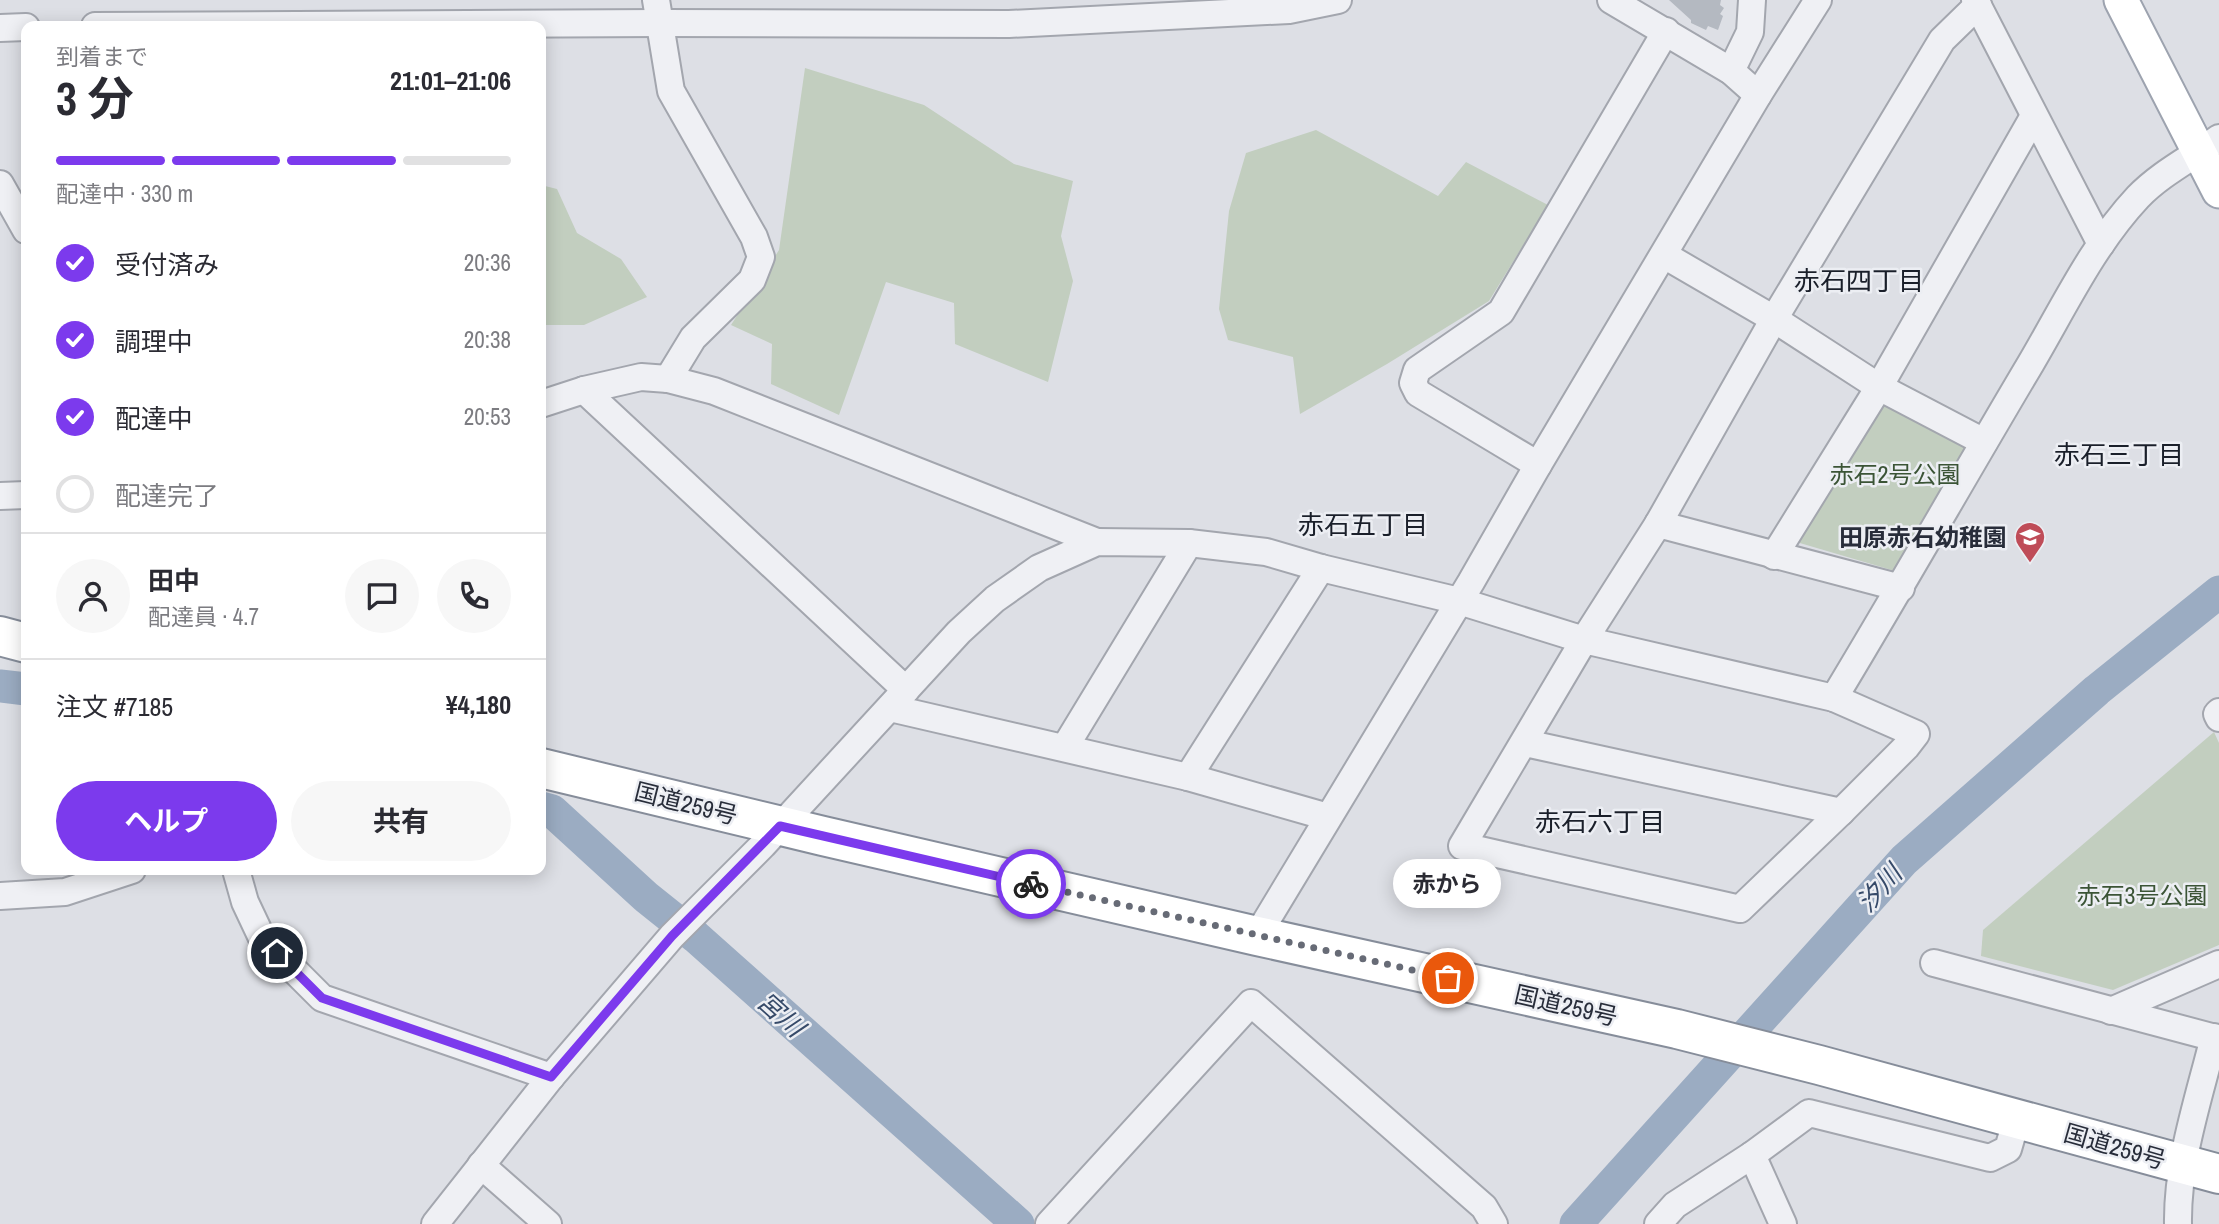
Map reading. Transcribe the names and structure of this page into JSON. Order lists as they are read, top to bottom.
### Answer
{
  "streets": {
    "highway": ["国道259号"]
  },
  "districts": [
    "赤石四丁目",
    "赤石三丁目",
    "赤石五丁目",
    "赤石六丁目"
  ],
  "water": ["汐川", "宮川"],
  "parks": ["赤石2号公園", "赤石3号公園"],
  "places": {
    "school or university": ["田原赤石幼稚園"],
    "other": ["赤から"]
  },
  "page": {
    "heading": ["3 分", "到着まで", "21:01–21:06"],
    "panel": [
      "田中",
      "配達員 · 4.7",
      "注文 #7185",
      "¥4,180"
    ],
    "bar": "配達中 · 330 m",
    "list": [
      ["受付済み", "20:36"],
      ["調理中", "20:38"],
      ["配達中", "20:53"],
      "配達完了"
    ],
    "buttons": ["ヘルプ", "共有"],
    "bubble": "赤から"
  }
}
